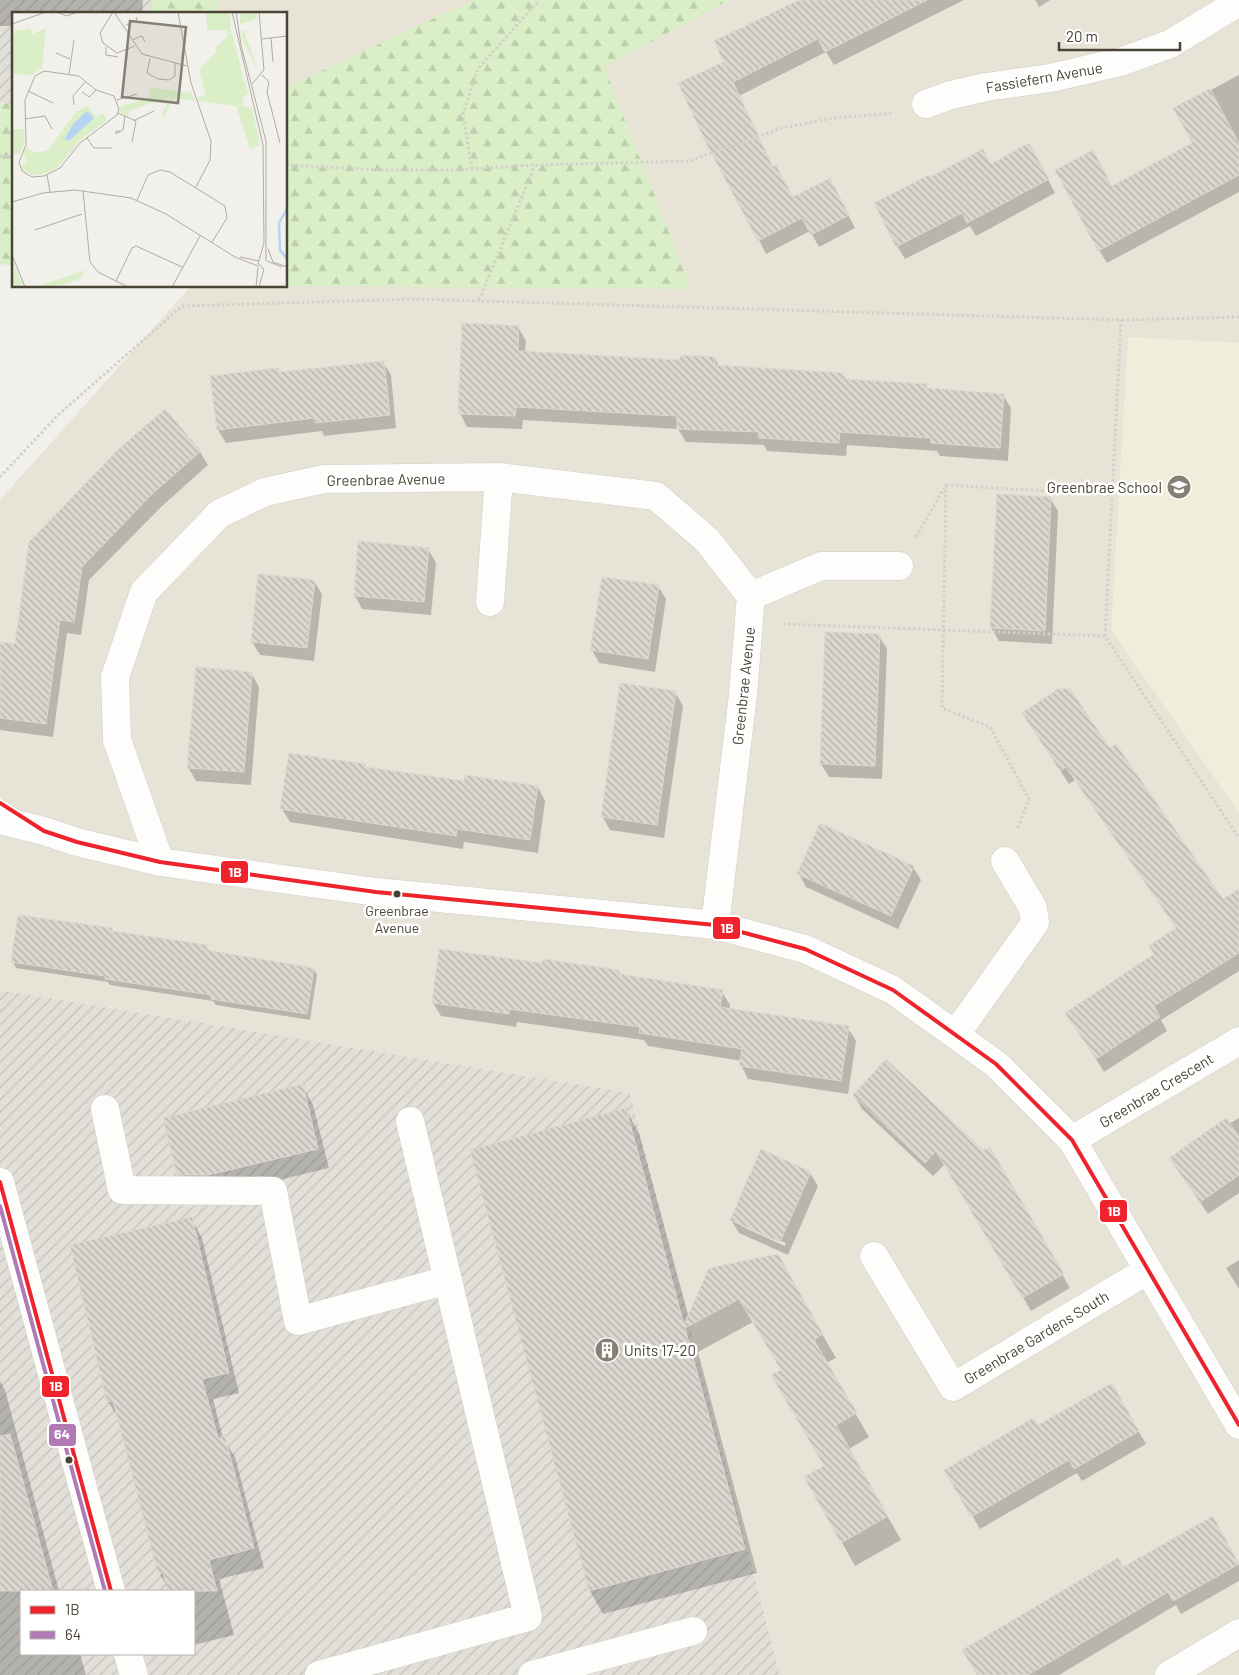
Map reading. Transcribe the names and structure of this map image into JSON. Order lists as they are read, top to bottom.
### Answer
{
  "streets": {
    "street": [
      "Fassiefern Avenue",
      "Greenbrae Avenue",
      "Greenbrae Crescent",
      "Greenbrae Gardens South"
    ]
  },
  "places": {
    "school or university": ["Greenbrae School"],
    "other": ["Greenbrae Avenue"],
    "building": ["Units 17-20"]
  },
  "lines": ["transit line 1B", "transit line 64"],
  "legend": ["1B", "64"],
  "scale_bar": "20 m"
}
